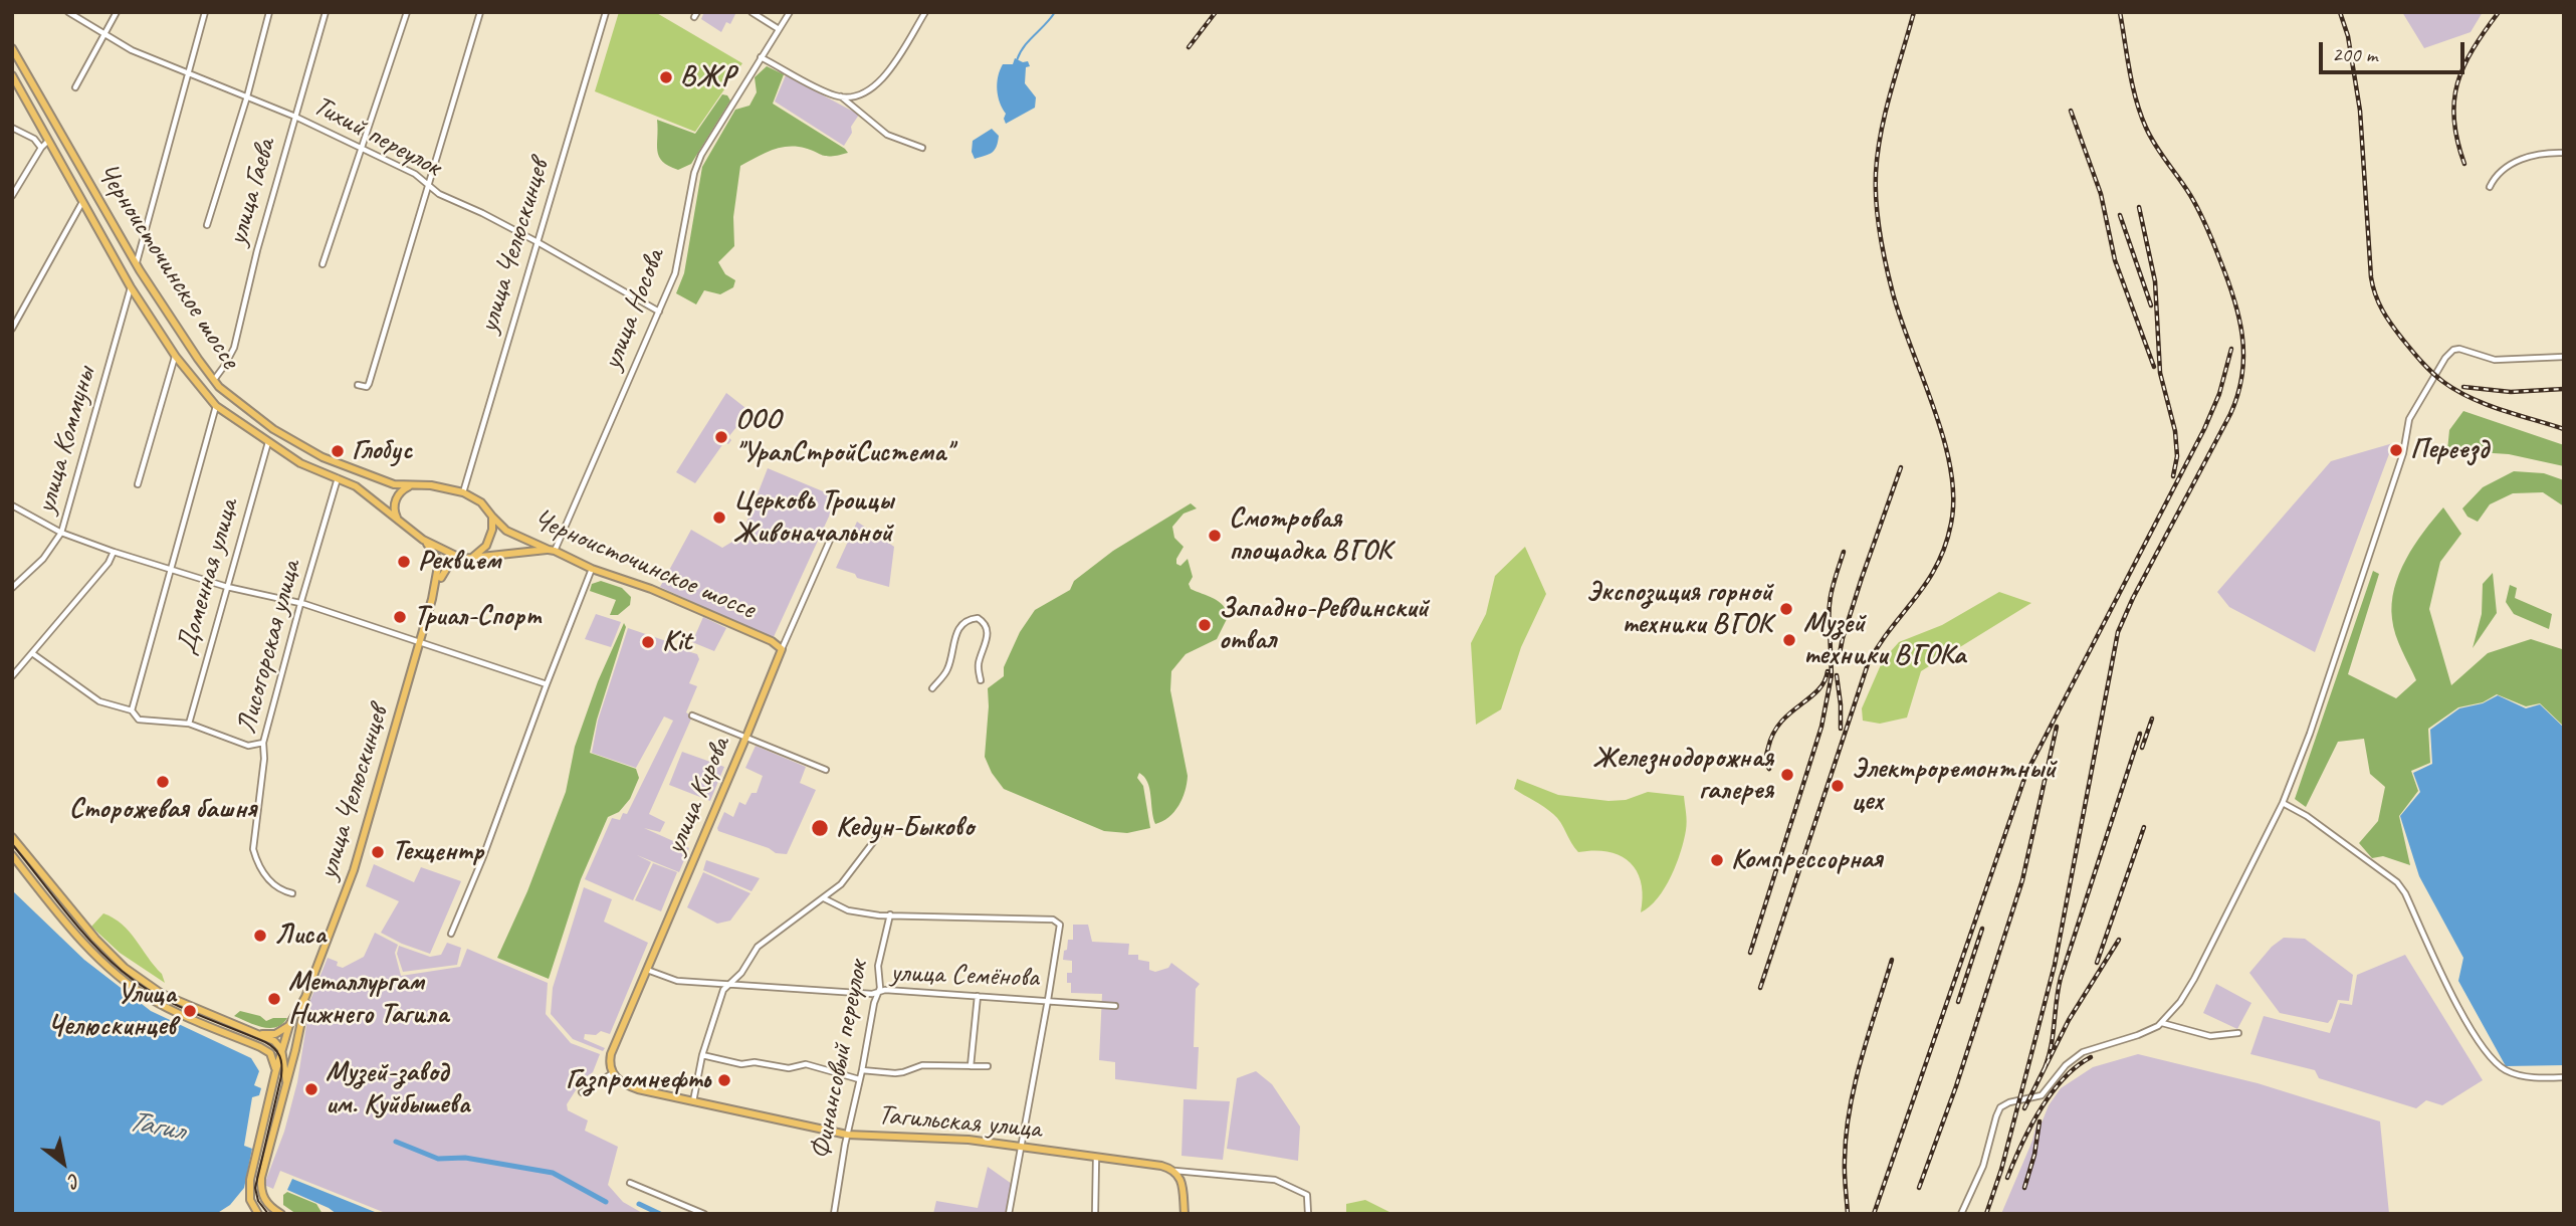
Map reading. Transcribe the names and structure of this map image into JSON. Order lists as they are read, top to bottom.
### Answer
{
  "streets": {
    "main road": [
      "улица Челюскинцев",
      "Черноисточинское шоссе",
      "улица Кирова",
      "Тагильская улица"
    ],
    "street": [
      "Тихий переулок",
      "улица Гаева",
      "улица Носова",
      "улица Коммуны",
      "Доменная улица",
      "Лисогорская улица",
      "улица Семёнова",
      "Финансовый переулок"
    ]
  },
  "crossings": [
    ["Тихий переулок", "улица Гаева"],
    ["Тихий переулок", "улица Челюскинцев"],
    ["Тихий переулок", "улица Носова"],
    ["улица Гаева", "Черноисточинское шоссе"],
    ["улица Челюскинцев", "Черноисточинское шоссе"],
    ["Черноисточинское шоссе", "улица Носова"],
    ["Черноисточинское шоссе", "улица Коммуны"],
    ["Черноисточинское шоссе", "Доменная улица"],
    ["Черноисточинское шоссе", "Лисогорская улица"],
    ["Черноисточинское шоссе", "улица Кирова"],
    ["улица Кирова", "улица Семёнова"],
    ["улица Кирова", "Тагильская улица"],
    ["улица Семёнова", "Финансовый переулок"],
    ["Финансовый переулок", "Тагильская улица"]
  ],
  "water": ["Тагил"],
  "places": [
    "ВЖР",
    "ООО \"УралСтройСистема\"",
    "Переезд",
    "Глобус",
    "Церковь Троицы Живоначальной",
    "Смотровая площадка ВГОК",
    "Реквием",
    "Экспозиция горной техники ВГОК",
    "Триал-Спорт",
    "Западно-Ревдинский отвал",
    "Музей техники ВГОКа",
    "Kit",
    "Железнодорожная галерея",
    "Сторожевая башня",
    "Электроремонтный цех",
    "Кедун-Быково",
    "Техцентр",
    "Компрессорная",
    "Лиса",
    "Металлургам Нижнего Тагила",
    "Улица Челюскинцев",
    "Газпромнефть",
    "Музей-завод им. Куйбышева"
  ],
  "scale_bar": "200 m",
  "north": "bottom right"
}
